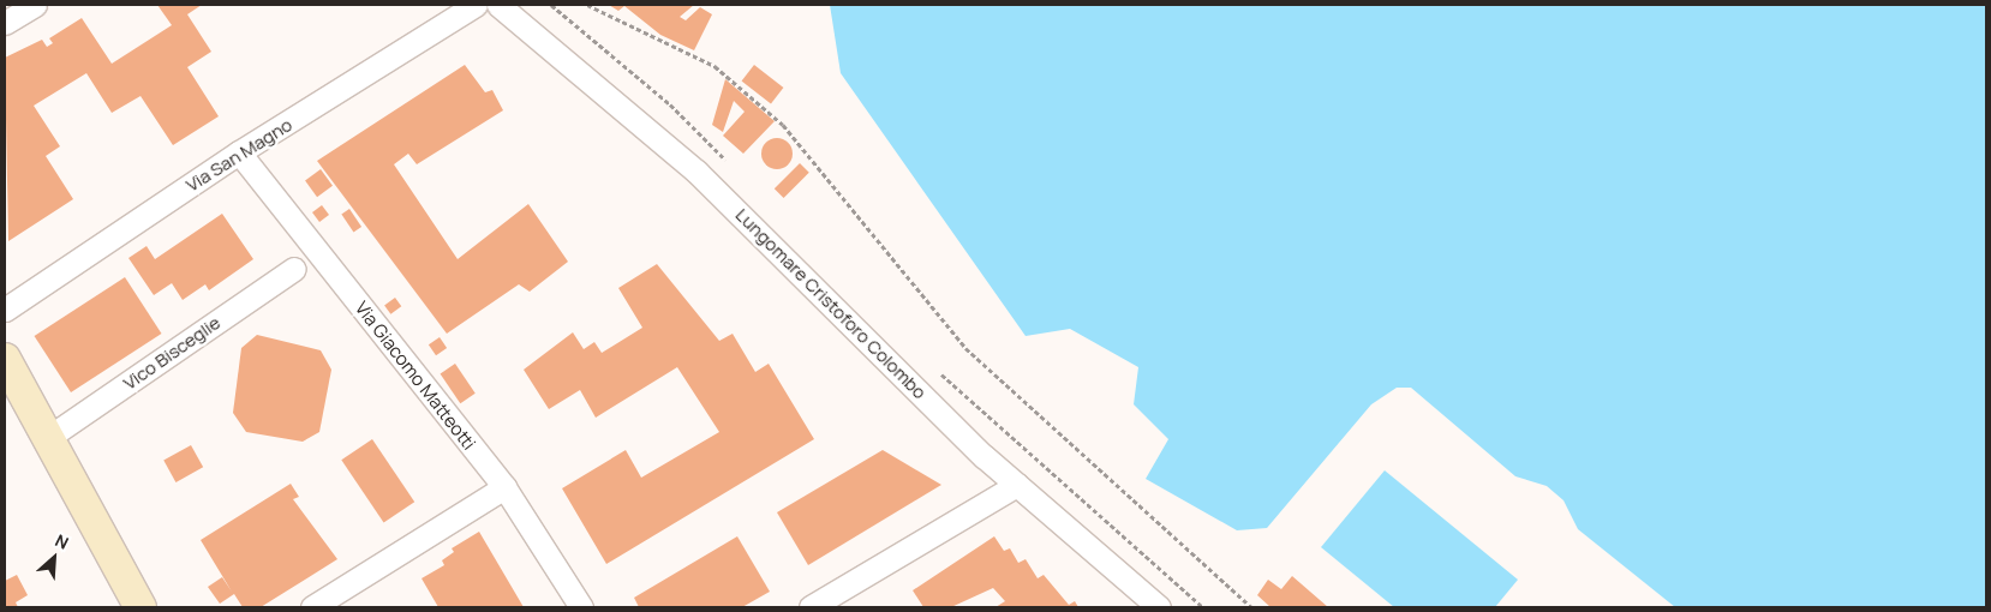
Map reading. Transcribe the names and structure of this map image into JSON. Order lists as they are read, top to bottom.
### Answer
{
  "streets": {
    "street": [
      "Via San Magno",
      "Lungomare Cristoforo Colombo",
      "Vico Bisceglie",
      "Via Giacomo Matteotti"
    ]
  },
  "crossings": [
    ["Via San Magno", "Via Giacomo Matteotti"]
  ],
  "north": "top right"
}
